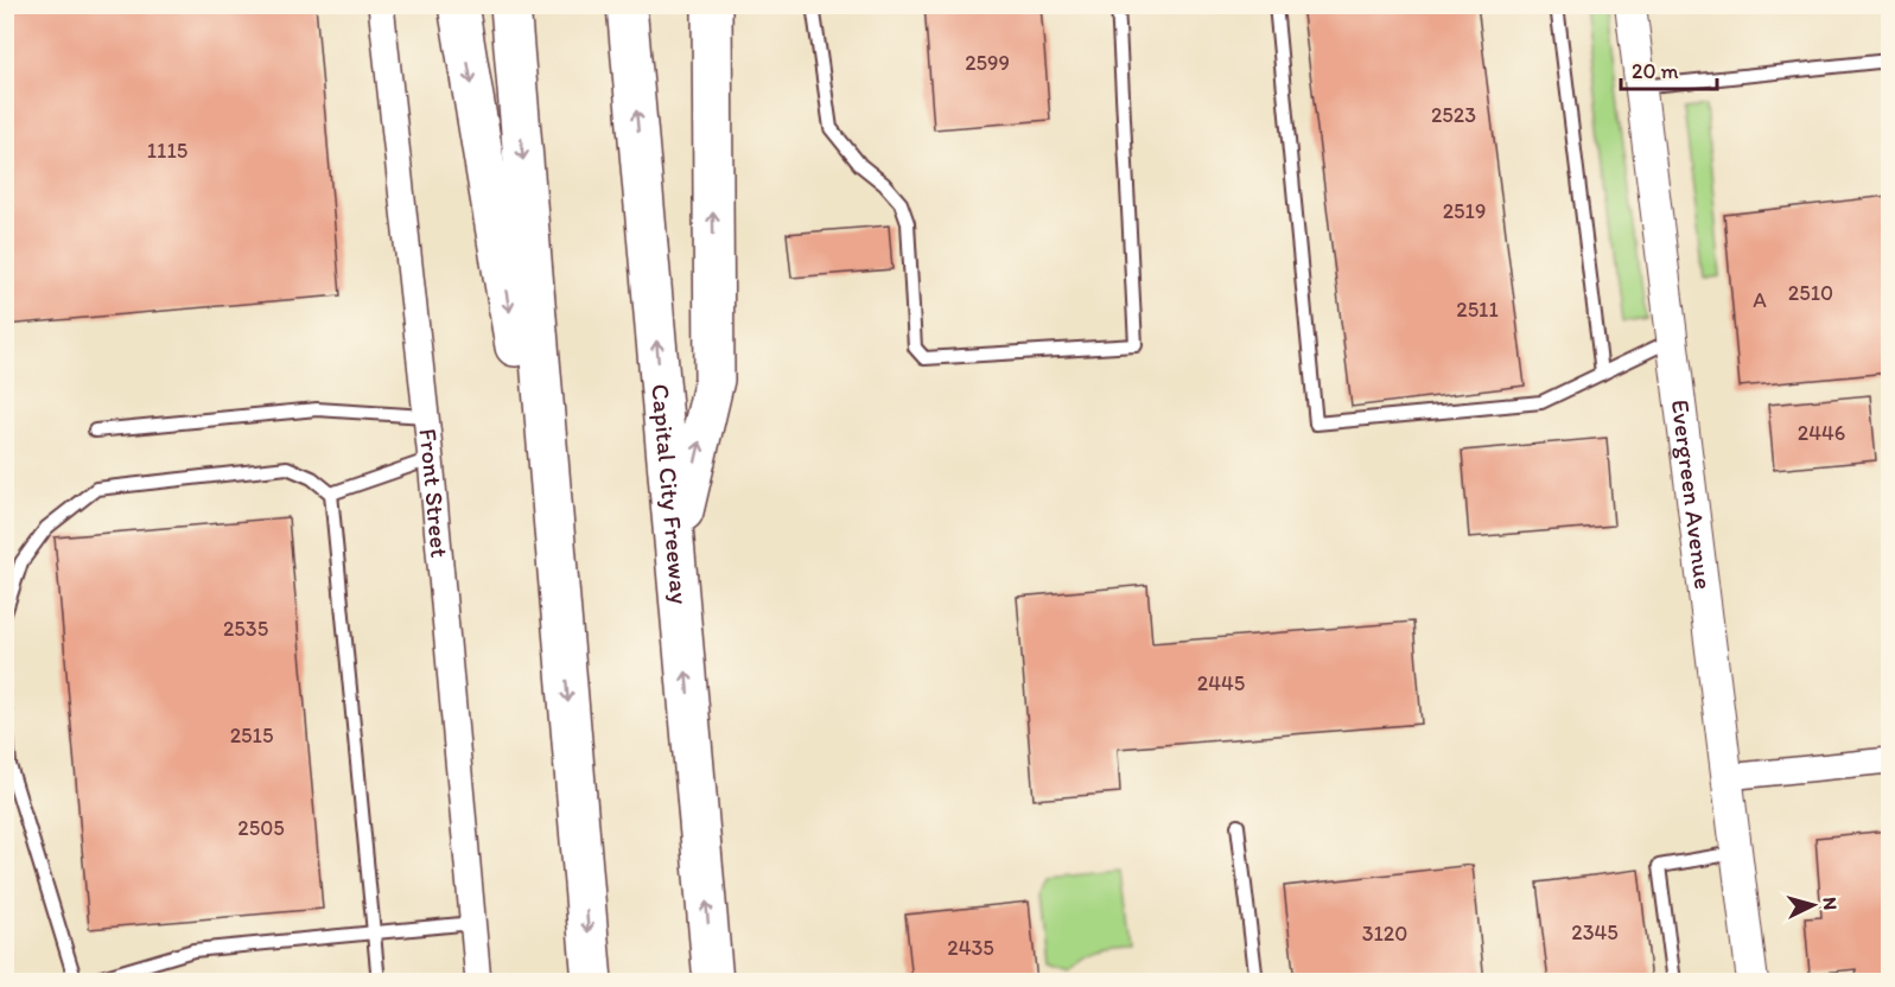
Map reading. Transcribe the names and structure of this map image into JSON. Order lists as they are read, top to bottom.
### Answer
{
  "streets": {
    "highway": ["Capital City Freeway"],
    "street": ["Front Street", "Evergreen Avenue"]
  },
  "house_numbers": [
    "2599",
    "2523",
    "1115",
    "2519",
    "2510",
    "A",
    "2511",
    "2446",
    "2535",
    "2445",
    "2515",
    "2505",
    "2345",
    "3120",
    "2435"
  ],
  "scale_bar": "20 m",
  "north": "right"
}
